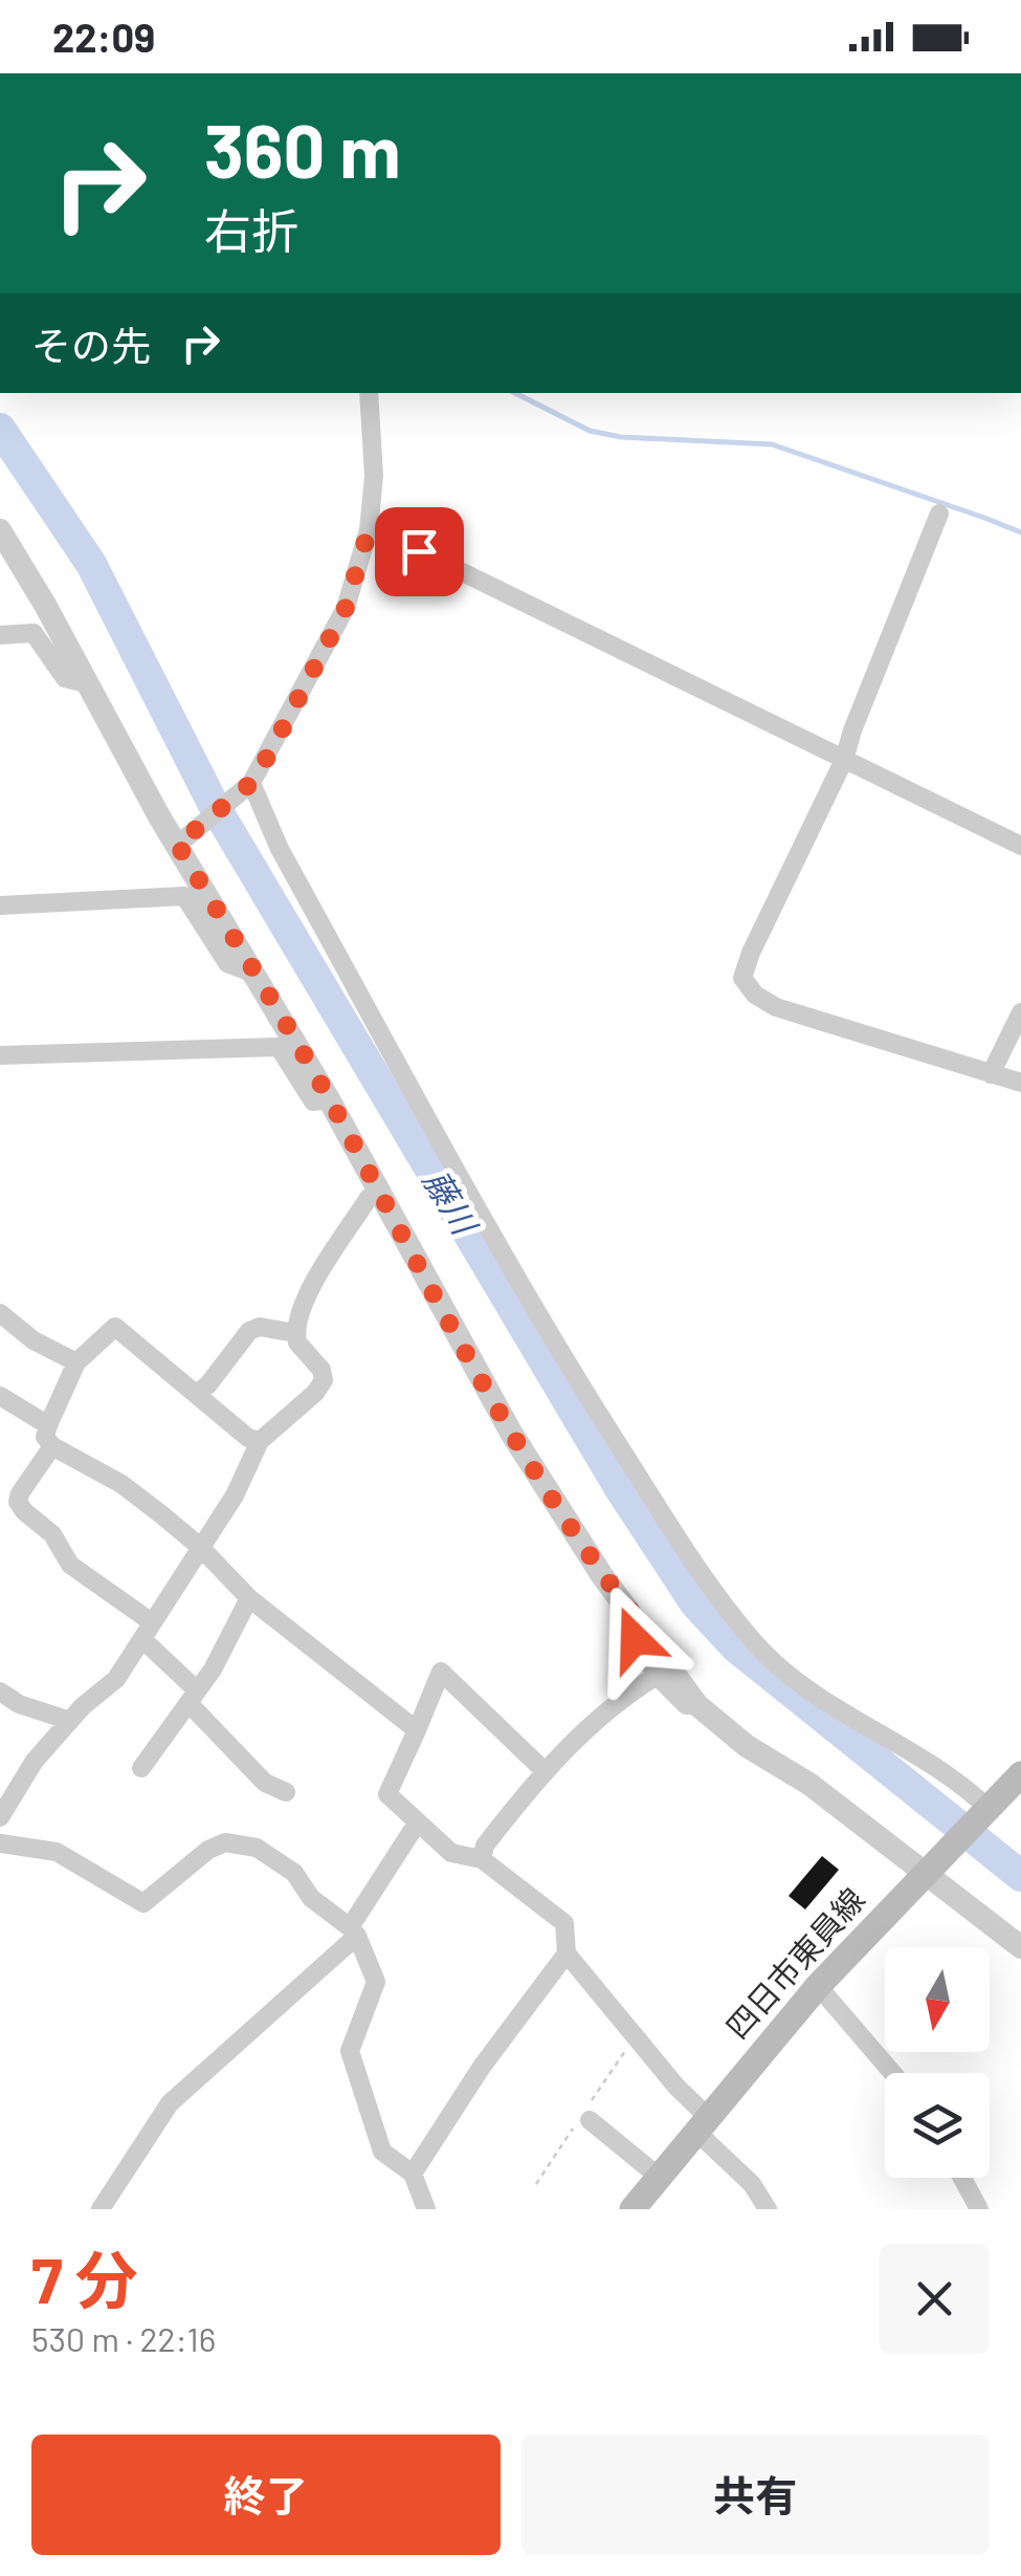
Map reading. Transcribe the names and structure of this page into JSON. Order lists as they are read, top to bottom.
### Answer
{
  "streets": {
    "main road": ["四日市東員線"]
  },
  "water": ["藤川"],
  "north": "bottom",
  "page": {
    "status": "22:09",
    "turn": ["360 m", "右折"],
    "then": "その先",
    "heading": ["7 分", "530 m · 22:16"],
    "buttons": ["終了", "共有"]
  }
}
